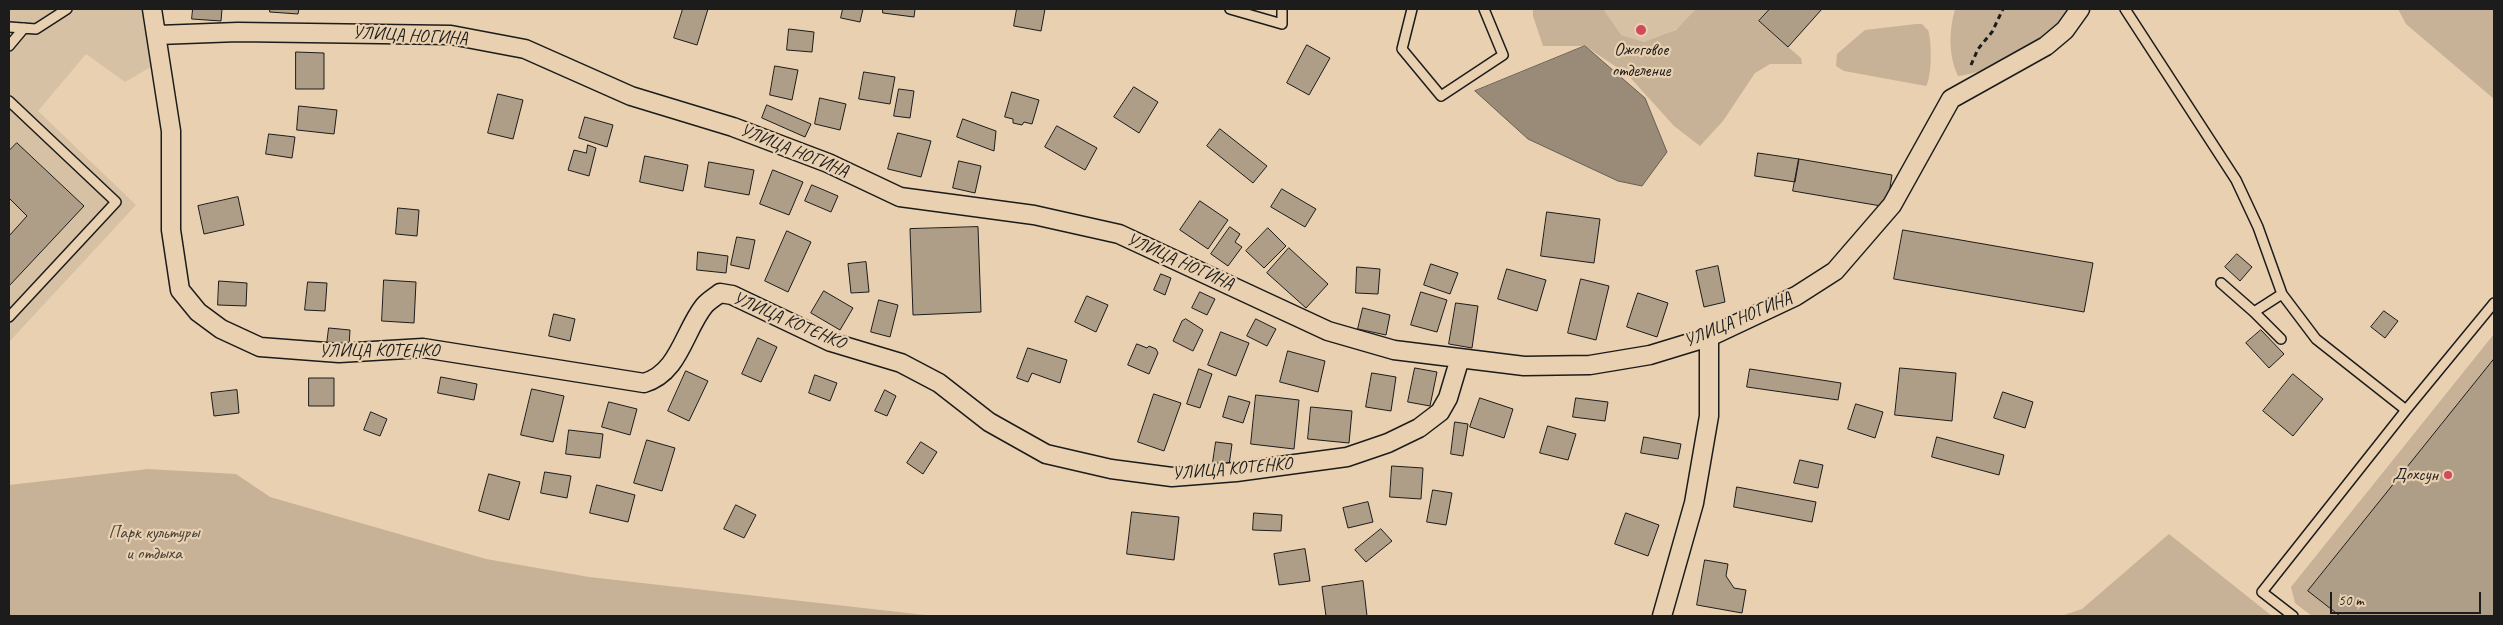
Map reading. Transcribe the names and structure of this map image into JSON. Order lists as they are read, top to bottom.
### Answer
{
  "streets": {
    "street": ["УЛИЦА НОГИНА", "УЛИЦА КОТЕНКО"]
  },
  "crossings": [
    ["УЛИЦА НОГИНА", "УЛИЦА КОТЕНКО"]
  ],
  "parks": ["Парк культуры и отдыха"],
  "places": ["Ожоговое отделение", "Дохсун"],
  "scale_bar": "50 m"
}
